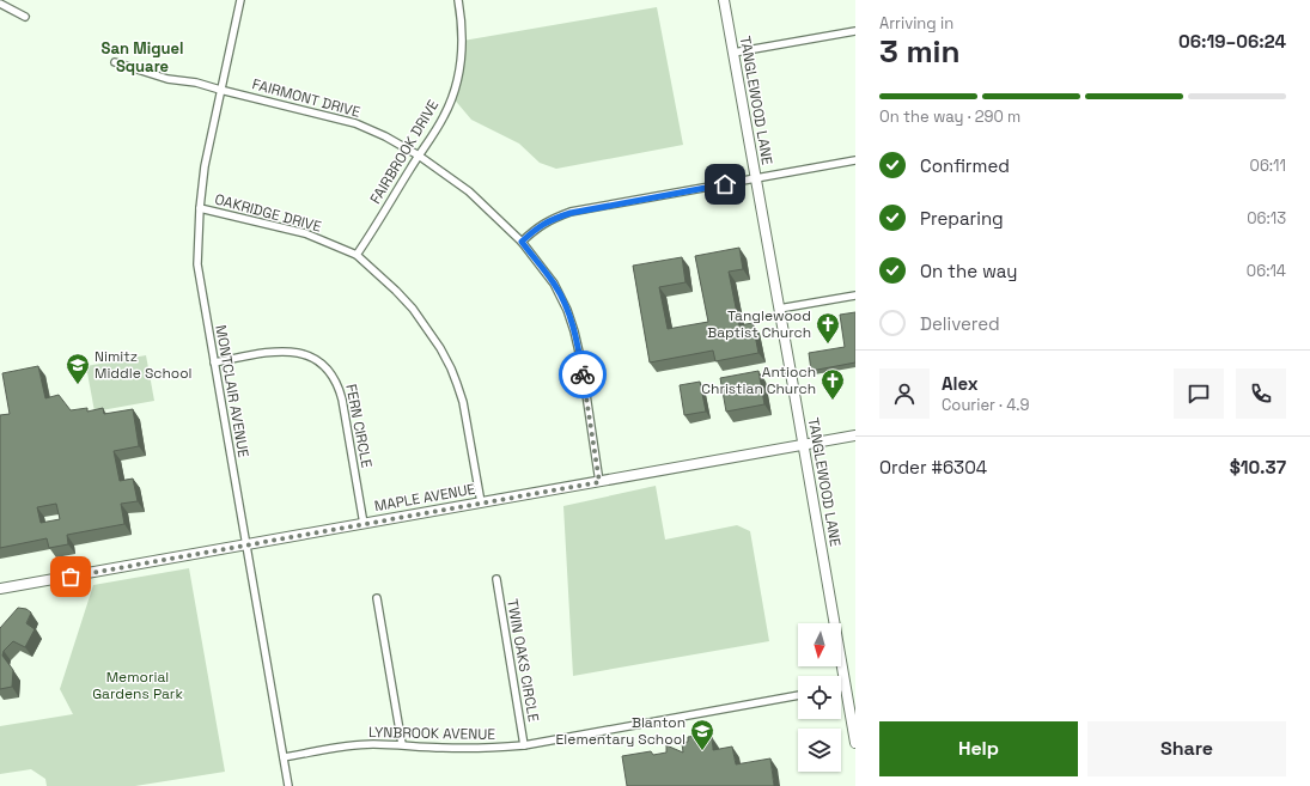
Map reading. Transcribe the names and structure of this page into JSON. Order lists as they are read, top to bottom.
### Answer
{
  "streets": {
    "main road": ["TANGLEWOOD LANE", "MAPLE AVENUE"],
    "street": [
      "FAIRMONT DRIVE",
      "FAIRBROOK DRIVE",
      "OAKRIDGE DRIVE",
      "MONTCLAIR AVENUE",
      "FERN CIRCLE",
      "TWIN OAKS CIRCLE",
      "LYNBROOK AVENUE"
    ]
  },
  "crossings": [
    ["FAIRMONT DRIVE", "FAIRBROOK DRIVE"],
    ["FAIRMONT DRIVE", "MONTCLAIR AVENUE"],
    ["FAIRMONT DRIVE", "MAPLE AVENUE"],
    ["TANGLEWOOD LANE", "MAPLE AVENUE"],
    ["FAIRBROOK DRIVE", "OAKRIDGE DRIVE"],
    ["OAKRIDGE DRIVE", "MONTCLAIR AVENUE"],
    ["OAKRIDGE DRIVE", "MAPLE AVENUE"],
    ["MONTCLAIR AVENUE", "FERN CIRCLE"],
    ["MONTCLAIR AVENUE", "MAPLE AVENUE"],
    ["MONTCLAIR AVENUE", "LYNBROOK AVENUE"],
    ["FERN CIRCLE", "MAPLE AVENUE"],
    ["TWIN OAKS CIRCLE", "LYNBROOK AVENUE"]
  ],
  "districts": ["San Miguel Square"],
  "parks": ["Memorial Gardens Park"],
  "places": {
    "church": ["Tanglewood Baptist Church", "Antioch Christian Church"],
    "school or university": ["Nimitz Middle School", "Blanton Elementary School"]
  },
  "north": "bottom",
  "page": {
    "heading": ["3 min", "Arriving in", "06:19–06:24"],
    "panel": [
      "Alex",
      "Courier · 4.9",
      "Order #6304",
      "$10.37"
    ],
    "bar": "On the way · 290 m",
    "list": [
      ["Confirmed", "06:11"],
      ["Preparing", "06:13"],
      ["On the way", "06:14"],
      "Delivered"
    ],
    "buttons": ["Help", "Share"]
  }
}
